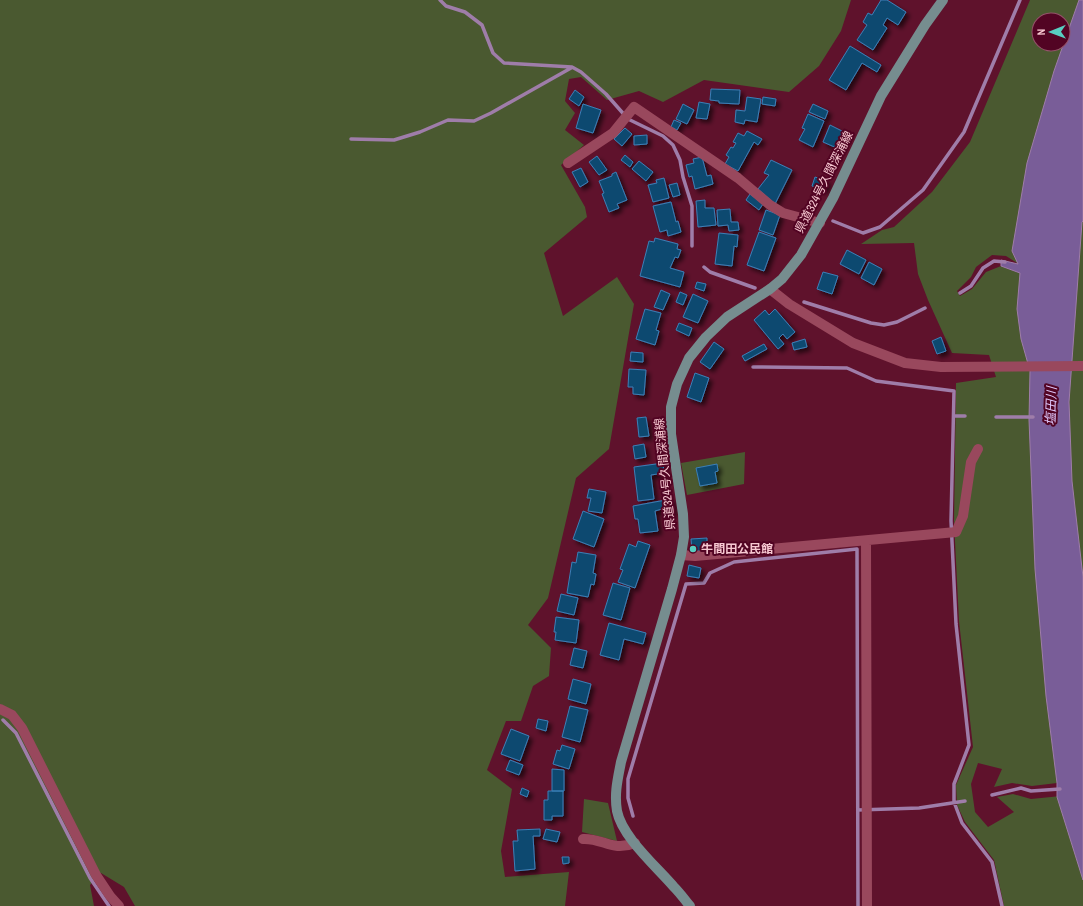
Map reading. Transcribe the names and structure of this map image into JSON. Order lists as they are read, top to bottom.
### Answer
{
  "streets": {
    "main road": ["県道324号久間深浦線"]
  },
  "water": ["塩田川"],
  "places": ["牛間田公民館"],
  "north": "left"
}
